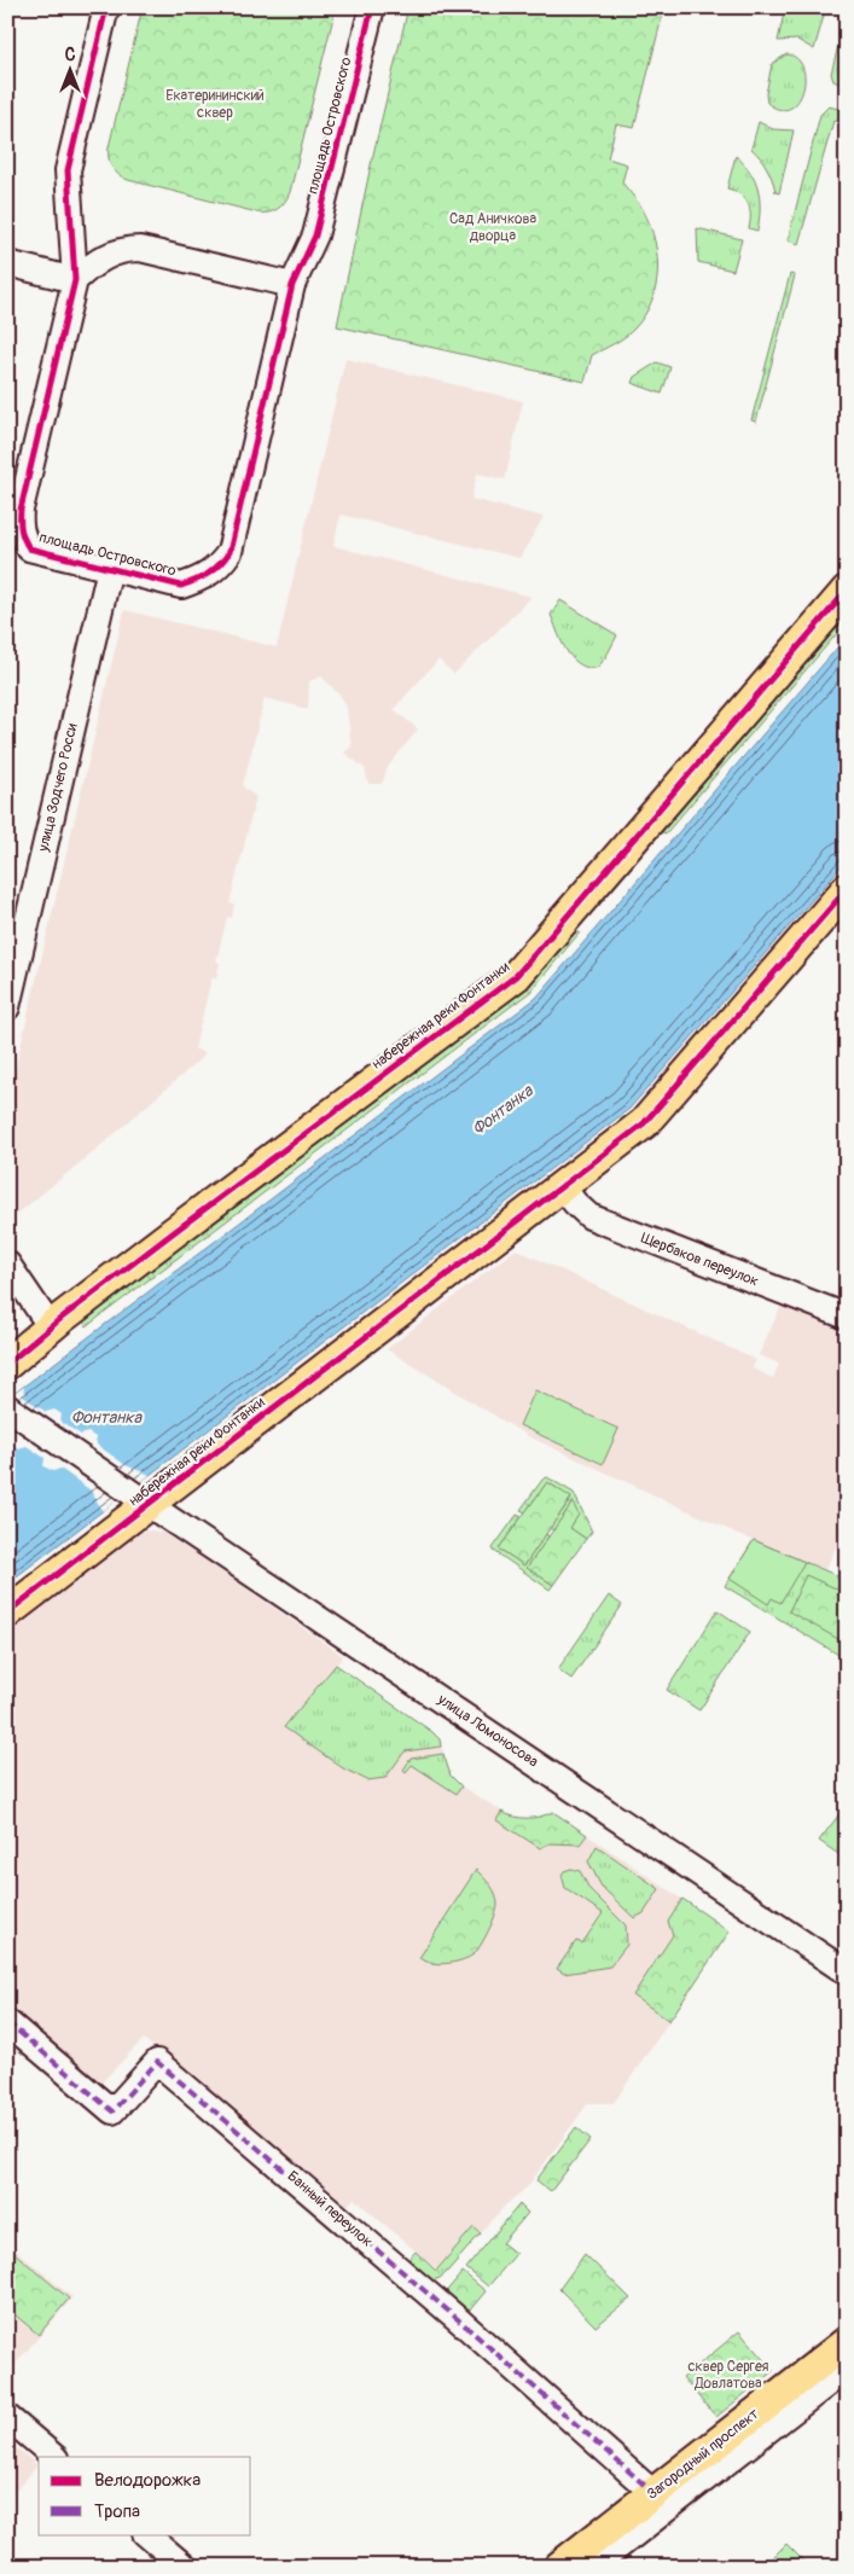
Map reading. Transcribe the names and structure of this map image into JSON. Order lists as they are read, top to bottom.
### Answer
{
  "streets": {
    "main road": ["набережная реки Фонтанки", "Загородный проспект"],
    "street": [
      "площадь Островского",
      "улица Зодчего Росси",
      "Щербаков переулок",
      "улица Ломоносова",
      "Банный переулок"
    ]
  },
  "crossings": [
    ["площадь Островского", "улица Зодчего Росси"],
    ["набережная реки Фонтанки", "Щербаков переулок"],
    ["набережная реки Фонтанки", "улица Ломоносова"],
    ["Банный переулок", "Загородный проспект"]
  ],
  "water": ["Фонтанка"],
  "parks": ["Екатерининский сквер", "Сад Аничкова дворца", "сквер Сергея Довлатова"],
  "legend": ["Велодорожка", "Тропа"],
  "north": "top"
}
